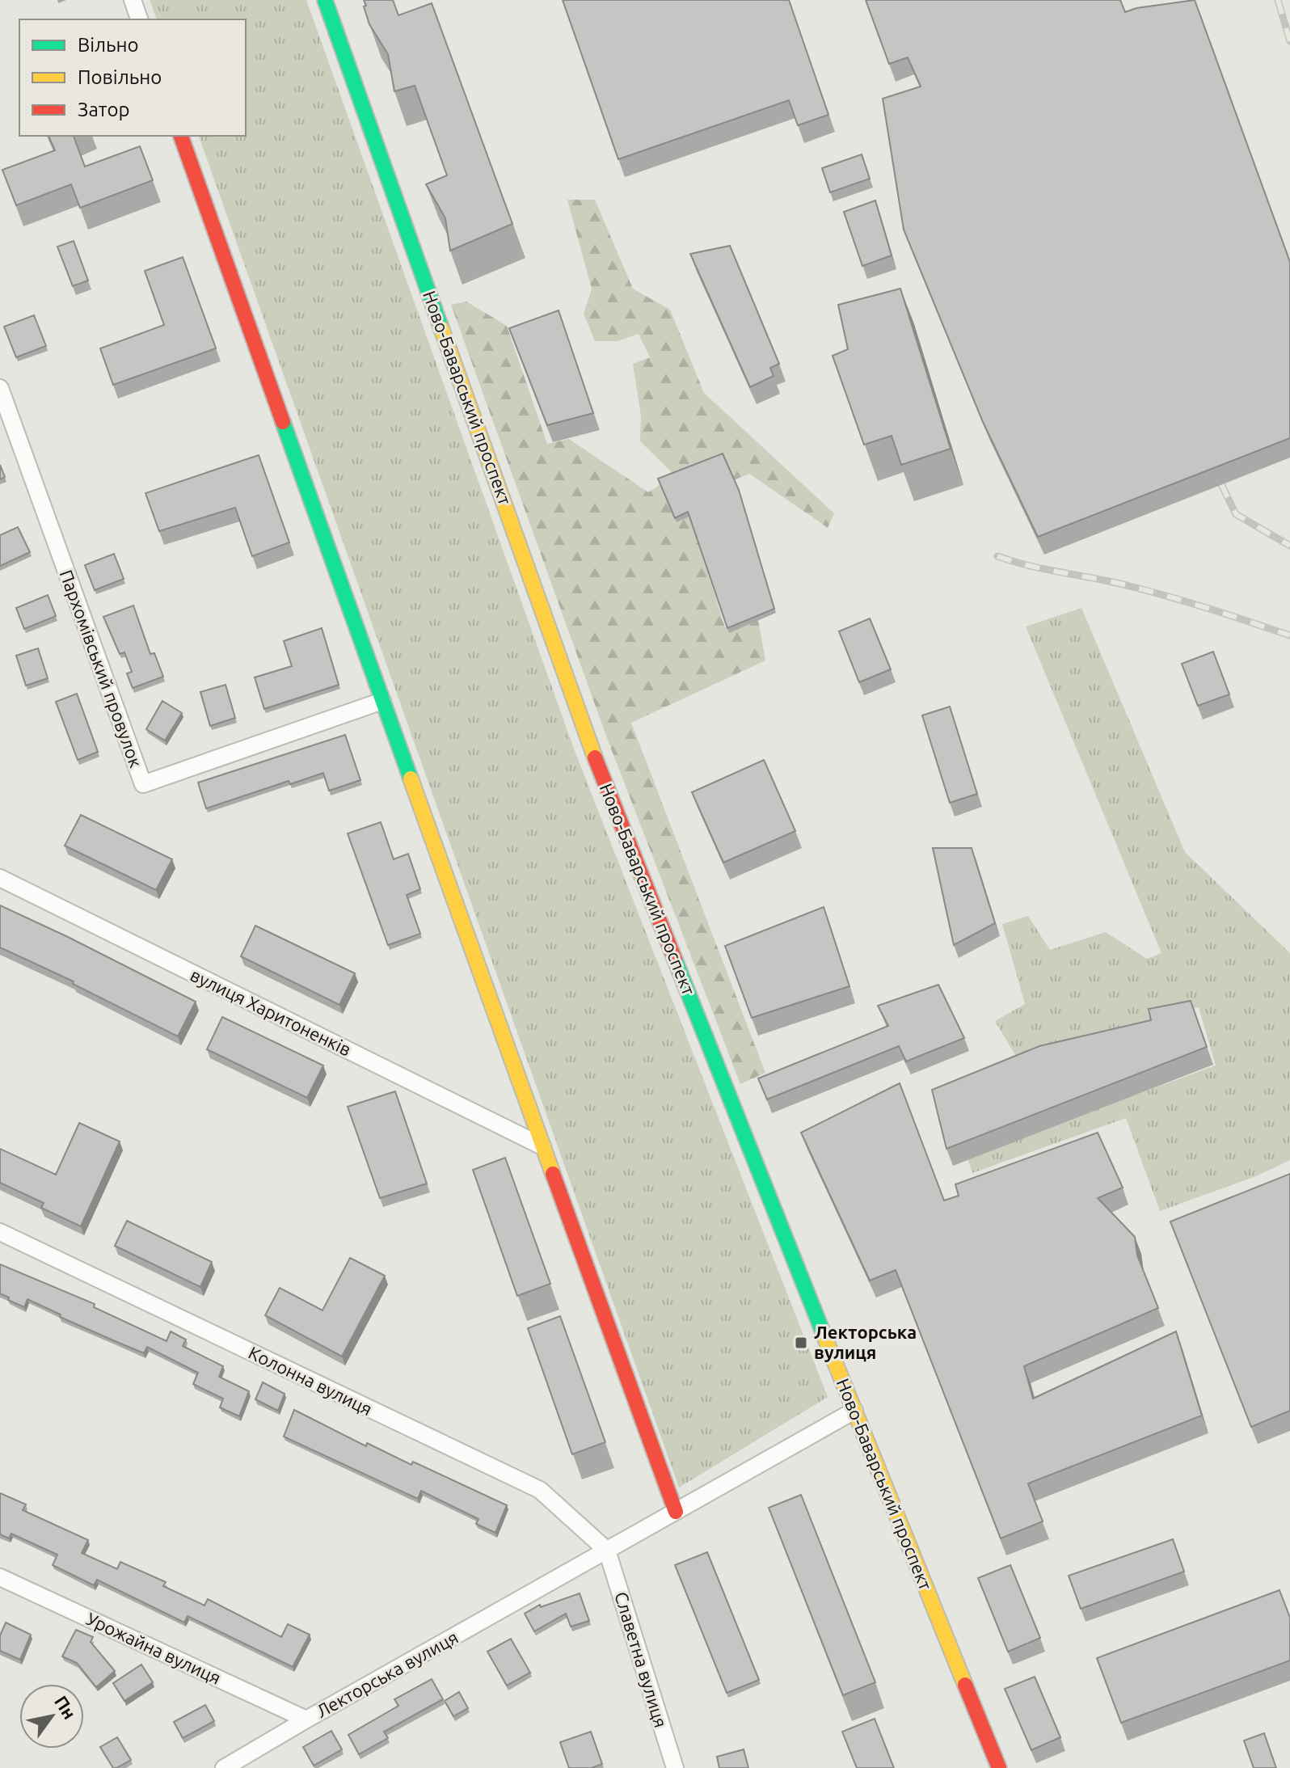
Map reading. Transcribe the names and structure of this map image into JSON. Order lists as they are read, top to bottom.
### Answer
{
  "streets": {
    "main road": ["Ново-Баварський проспект"],
    "street": [
      "Пархомівський провулок",
      "вулиця Харитоненків",
      "Колонна вулиця",
      "Урожайна вулиця",
      "Славетна вулиця",
      "Лекторська вулиця"
    ]
  },
  "crossings": [
    ["Ново-Баварський проспект", "Лекторська вулиця"],
    ["Колонна вулиця", "Славетна вулиця"],
    ["Колонна вулиця", "Лекторська вулиця"],
    ["Урожайна вулиця", "Лекторська вулиця"],
    ["Славетна вулиця", "Лекторська вулиця"]
  ],
  "places": {
    "transit": ["Лекторська вулиця"]
  },
  "legend": ["Вільно", "Повільно", "Затор"],
  "north": "top right"
}
